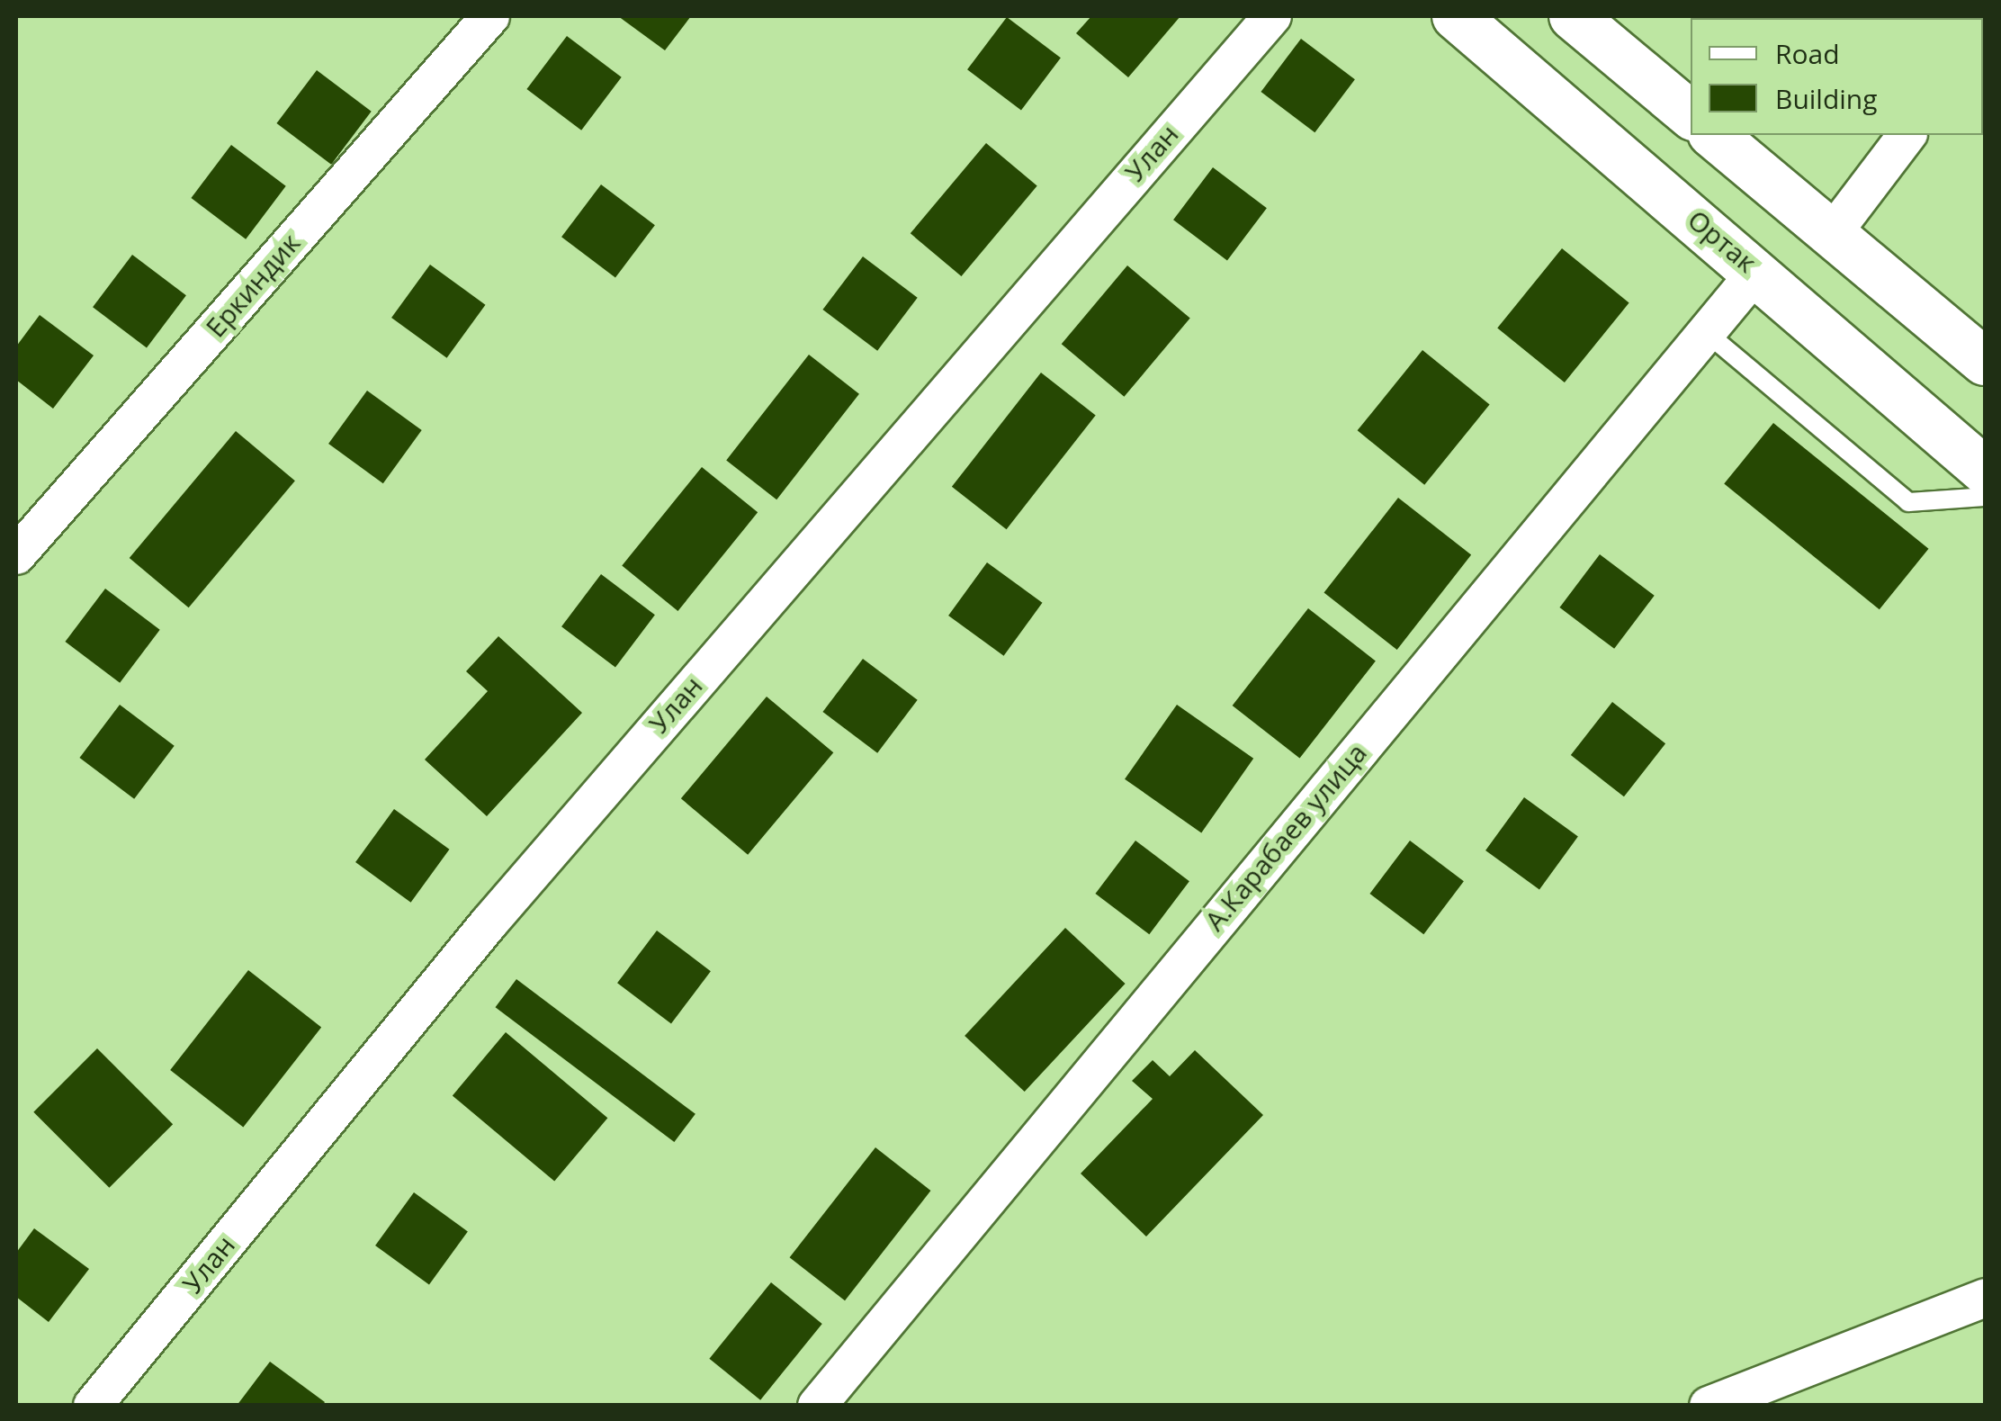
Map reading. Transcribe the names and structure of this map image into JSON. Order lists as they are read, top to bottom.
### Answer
{
  "streets": {
    "street": [
      "Улан",
      "Ортак",
      "Еркиндик",
      "А.Карабаев улица"
    ]
  },
  "crossings": [
    ["Ортак", "А.Карабаев улица"]
  ],
  "legend": ["Road", "Building"]
}
